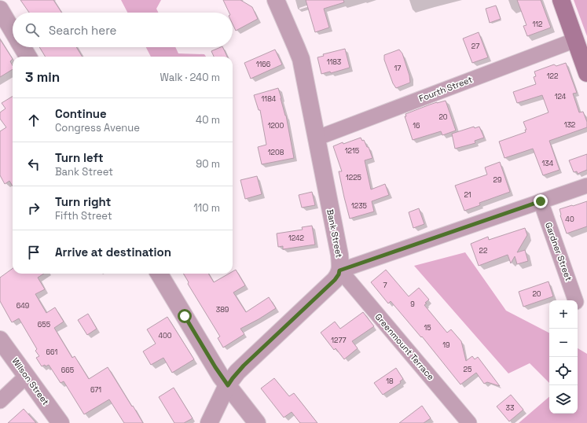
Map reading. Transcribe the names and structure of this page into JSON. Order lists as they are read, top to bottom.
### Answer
{
  "streets": {
    "street": [
      "Fourth Street",
      "Bank Street",
      "Gardner Street",
      "Greenmount Terrace",
      "Wilson Street"
    ]
  },
  "crossings": [
    ["Fourth Street", "Bank Street"],
    ["Bank Street", "Greenmount Terrace"]
  ],
  "house_numbers": [
    "112",
    "27",
    "1183",
    "1166",
    "17",
    "122",
    "124",
    "1184",
    "20",
    "132",
    "1200",
    "16",
    "1215",
    "1208",
    "134",
    "1225",
    "29",
    "21",
    "1235",
    "40",
    "1242",
    "22",
    "7",
    "20",
    "9",
    "649",
    "389",
    "655",
    "15",
    "400",
    "1277",
    "19",
    "661",
    "25",
    "665",
    "18",
    "671",
    "33"
  ],
  "page": {
    "search": "Search here",
    "heading": ["3 min", "Walk · 240 m"],
    "list": [
      ["Continue", "Congress Avenue", "40 m"],
      ["Turn left", "Bank Street", "90 m"],
      ["Turn right", "Fifth Street", "110 m"],
      "Arrive at destination"
    ],
    "map_buttons": ["+", "−"]
  }
}
